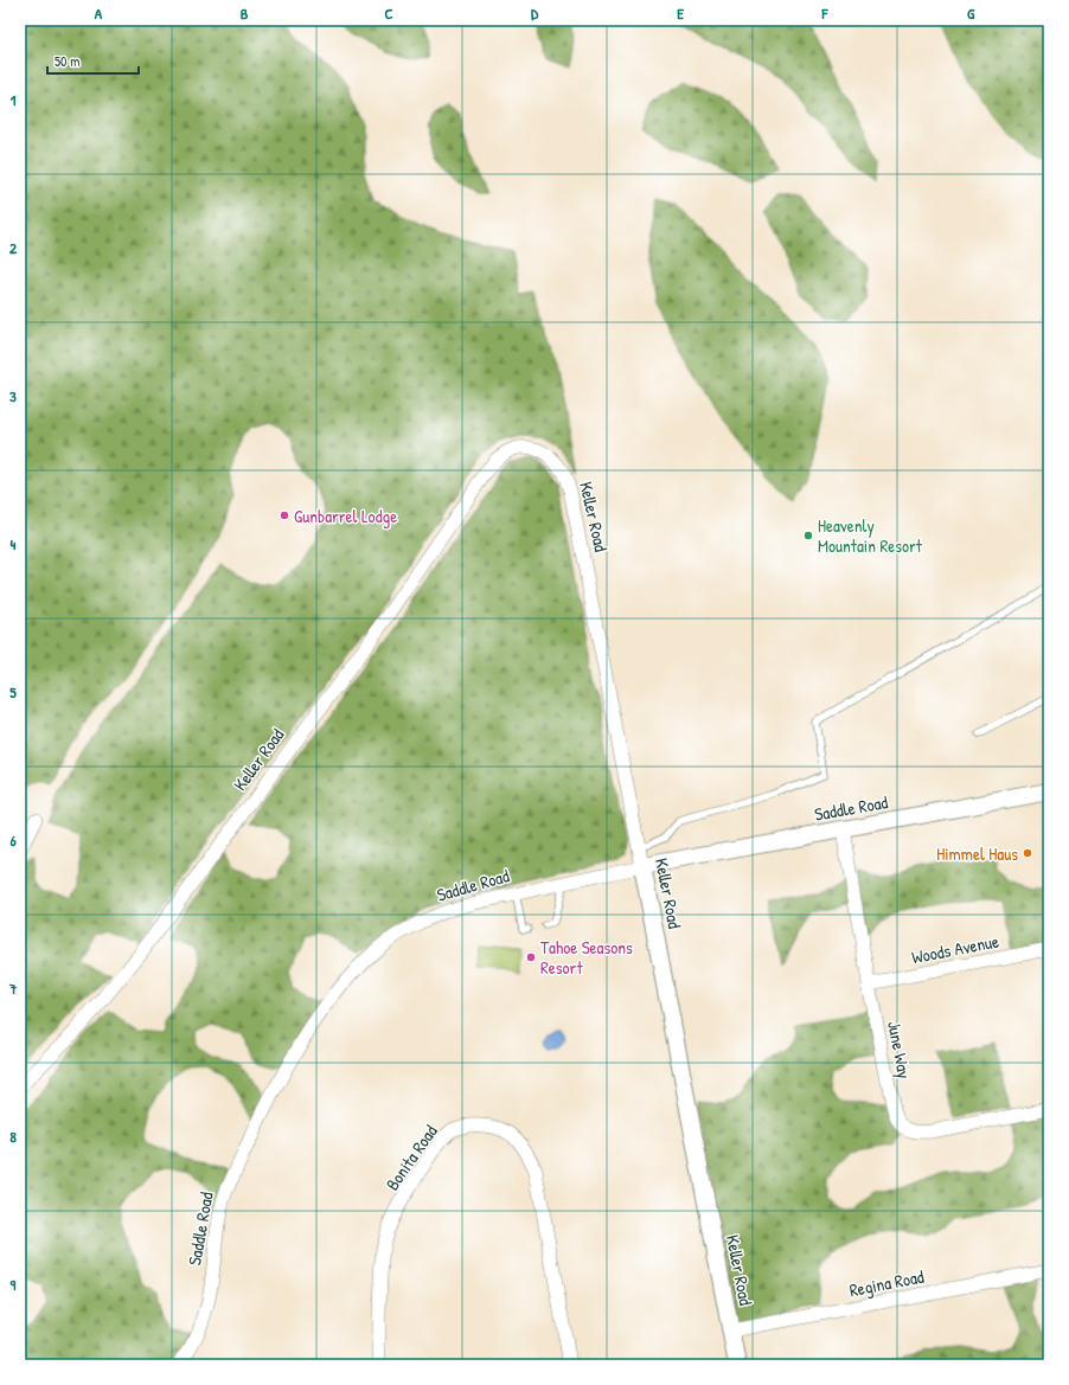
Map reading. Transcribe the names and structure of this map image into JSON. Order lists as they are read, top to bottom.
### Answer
{
  "streets": {
    "street": [
      "Keller Road",
      "Saddle Road",
      "Woods Avenue",
      "June Way",
      "Bonita Road",
      "Regina Road"
    ]
  },
  "crossings": [
    ["Keller Road", "Saddle Road"],
    ["Keller Road", "Regina Road"],
    ["Saddle Road", "June Way"],
    ["Woods Avenue", "June Way"]
  ],
  "places": [
    "Gunbarrel Lodge",
    "Heavenly Mountain Resort",
    "Himmel Haus",
    "Tahoe Seasons Resort"
  ],
  "scale_bar": "50 m",
  "grid": {
    "columns": [
      "A",
      "B",
      "C",
      "D",
      "E",
      "F",
      "G"
    ],
    "rows": [
      "1",
      "2",
      "3",
      "4",
      "5",
      "6",
      "7",
      "8",
      "9"
    ]
  }
}
